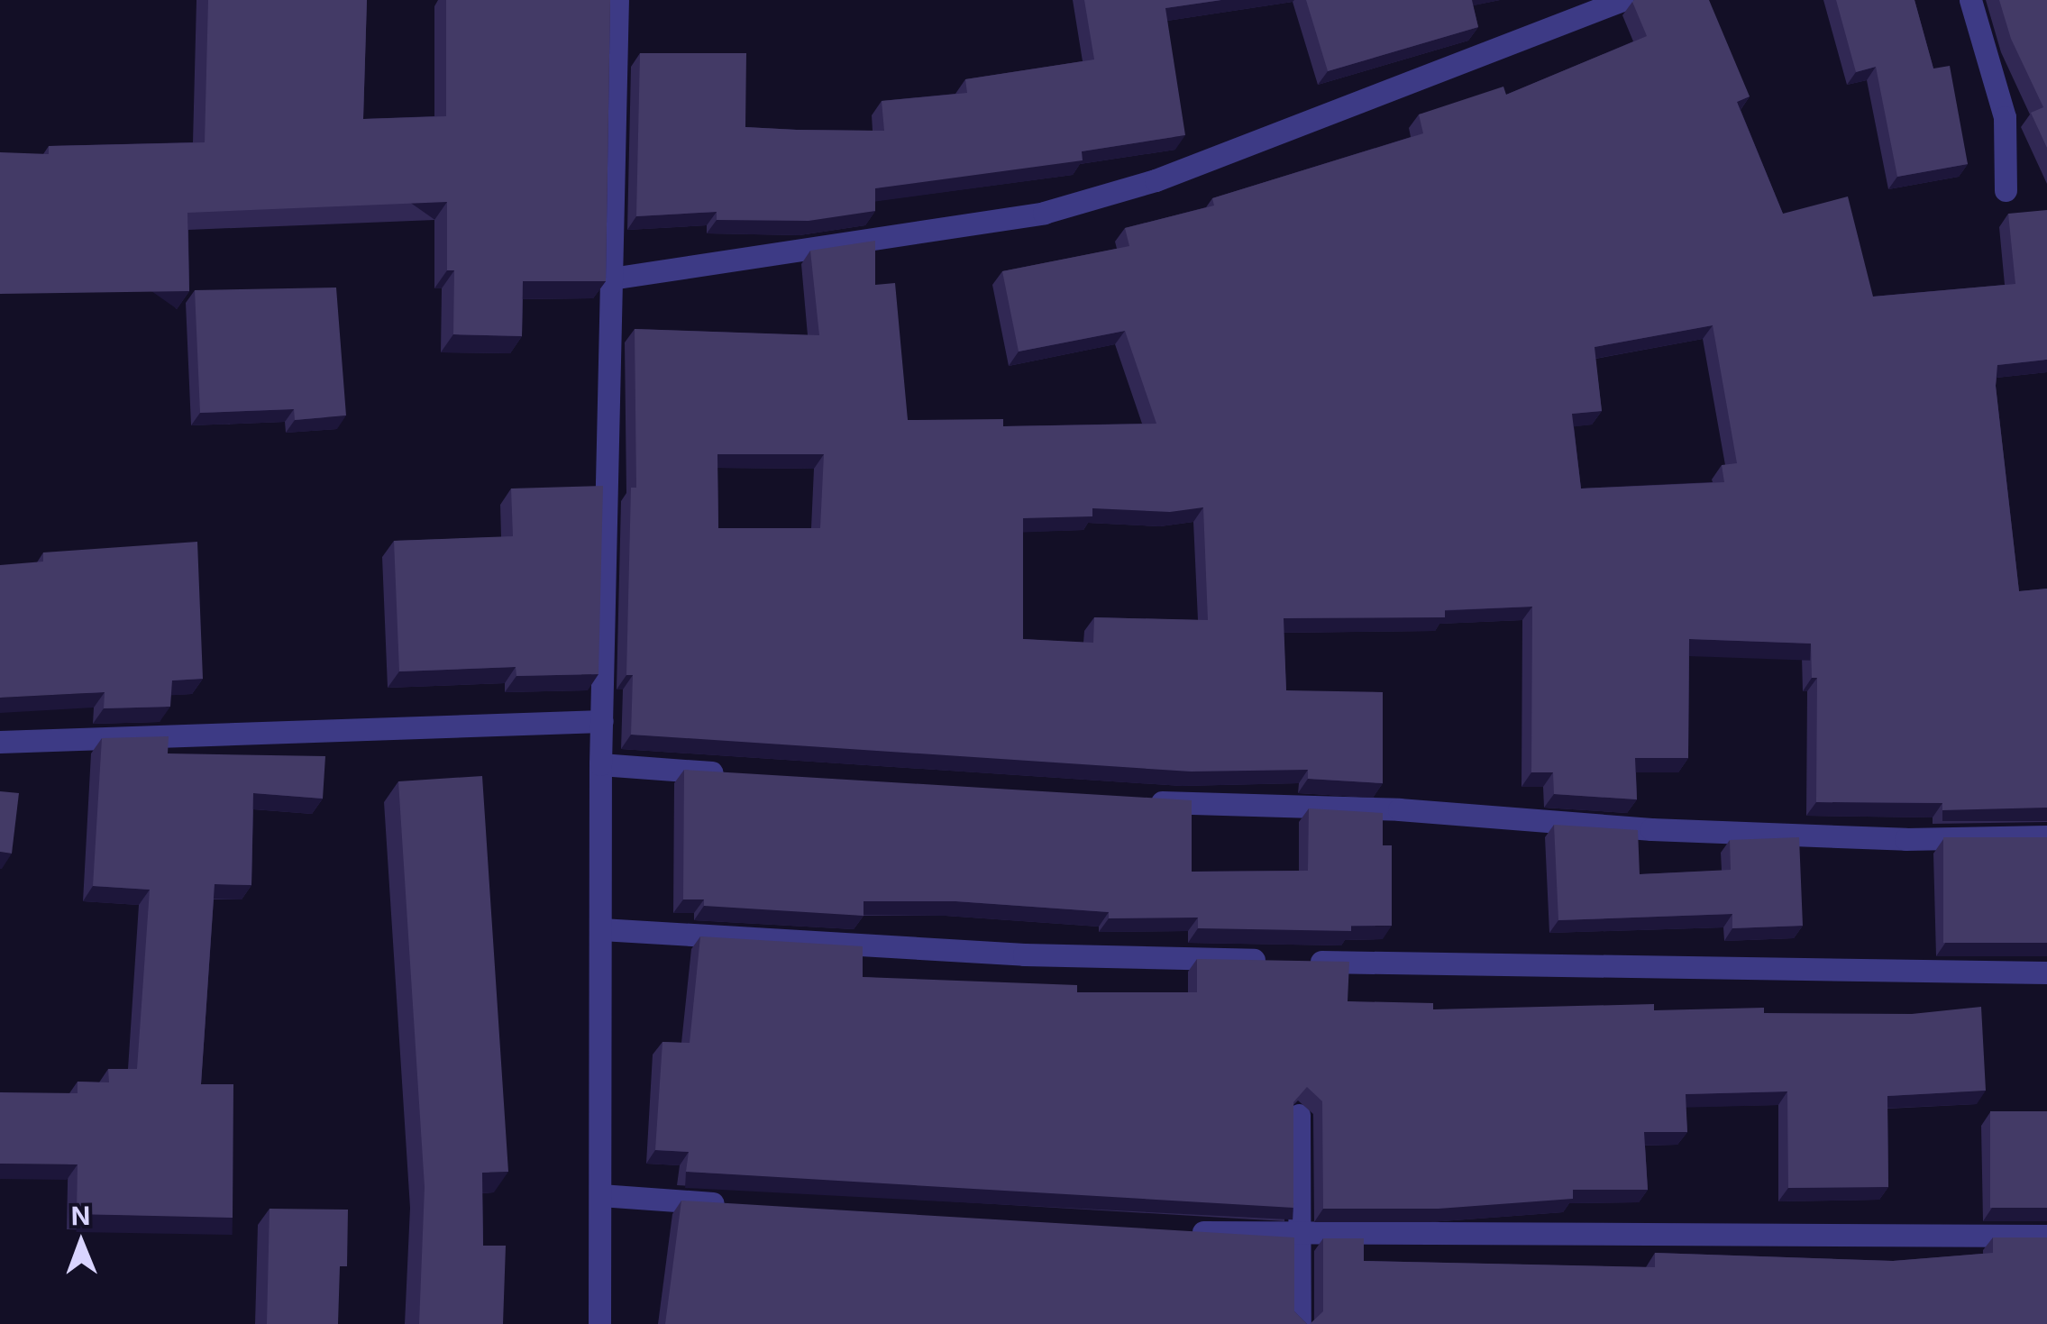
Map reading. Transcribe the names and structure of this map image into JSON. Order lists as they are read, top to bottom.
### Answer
{
  "north": "top"
}
